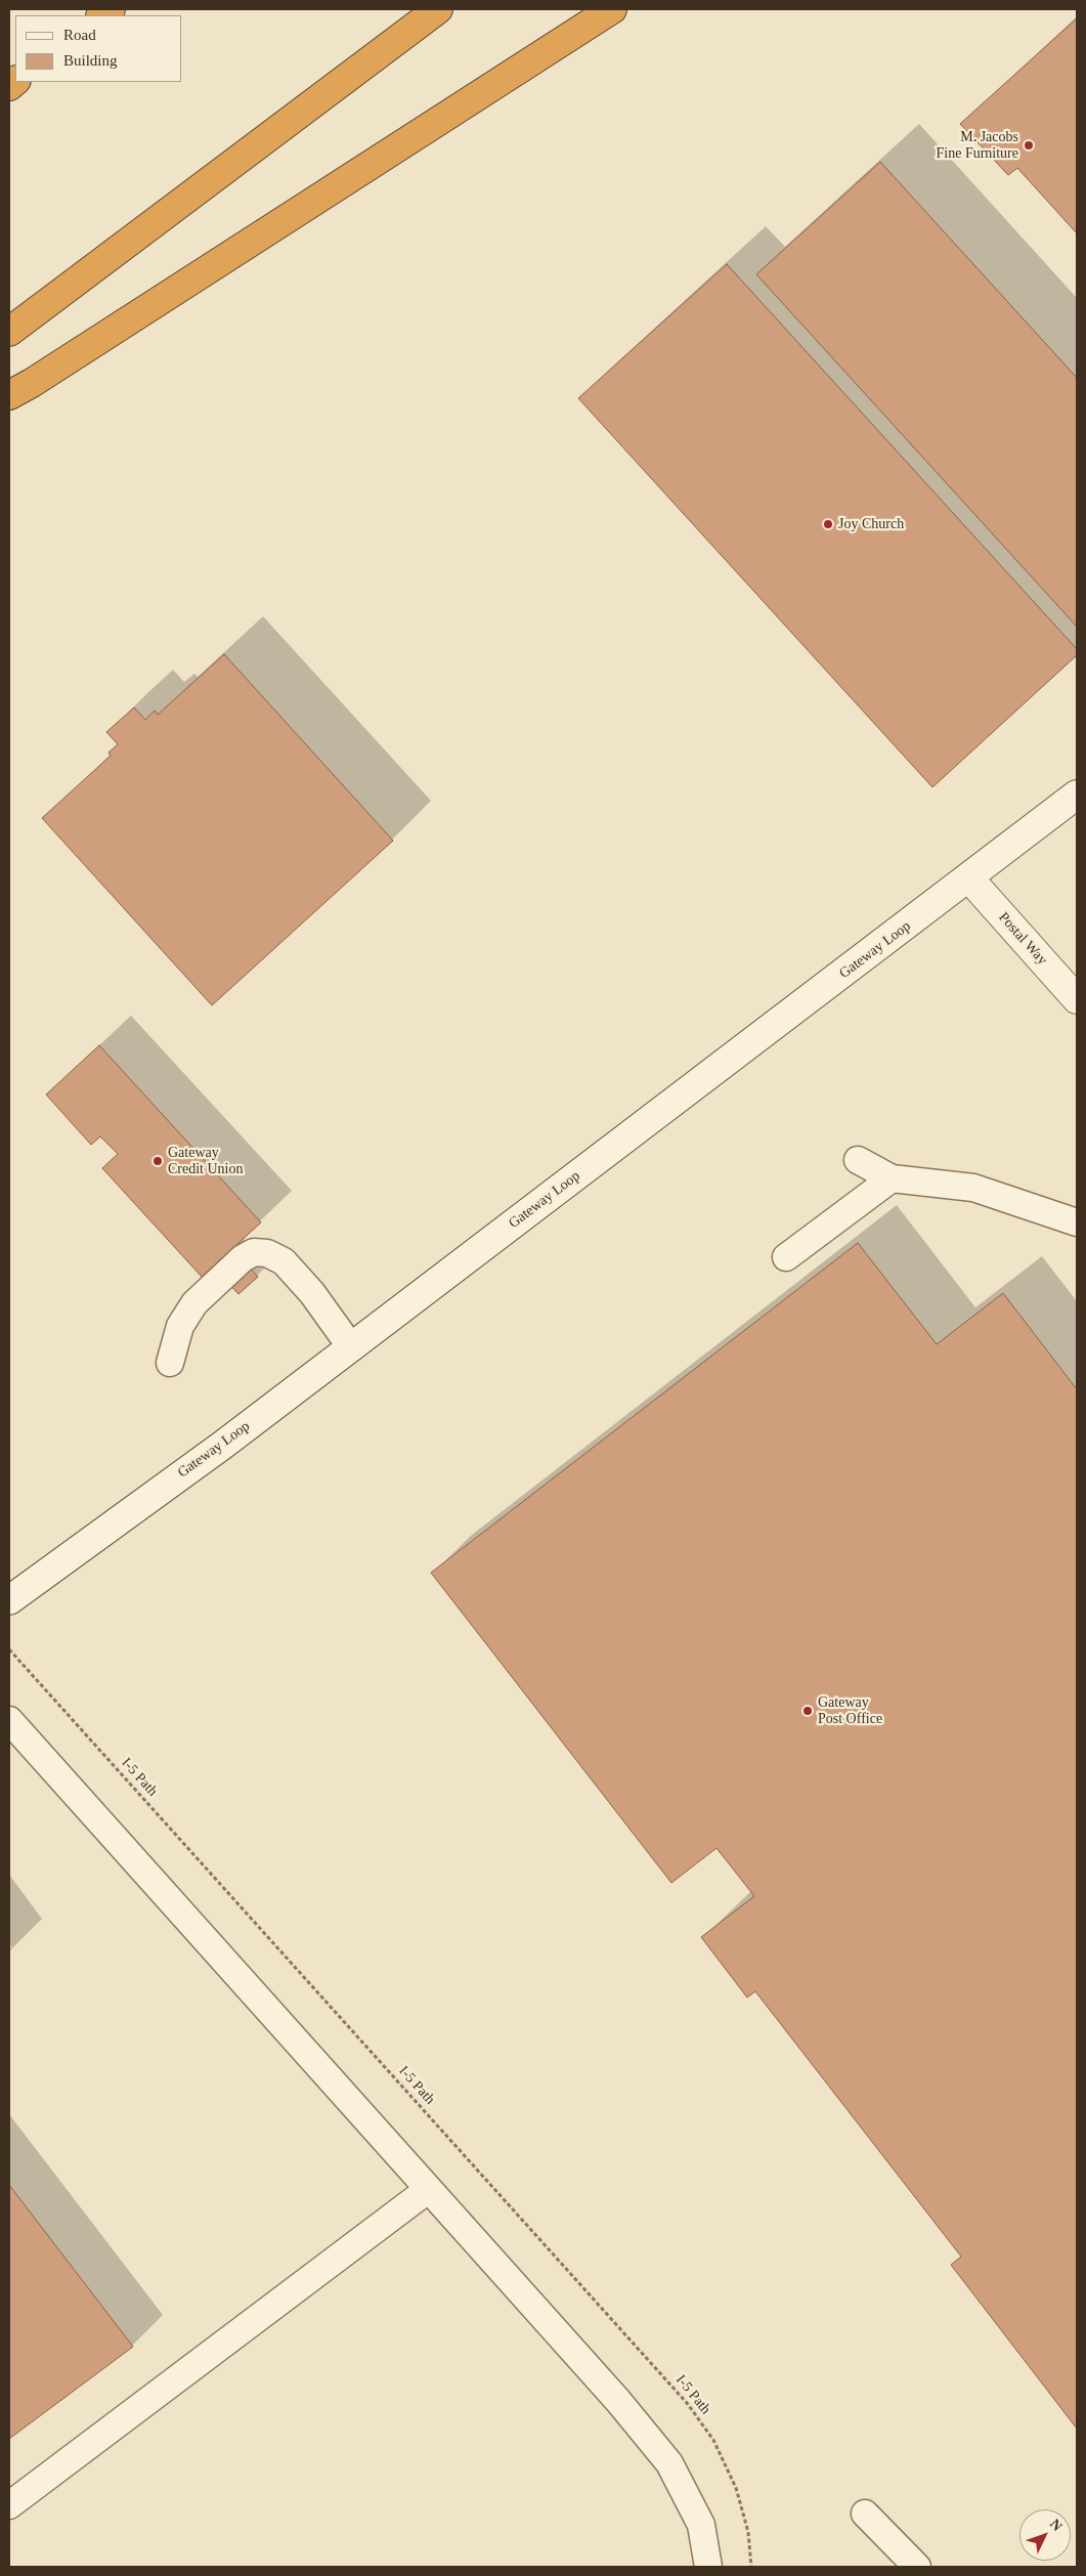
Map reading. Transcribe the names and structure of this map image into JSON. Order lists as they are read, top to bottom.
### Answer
{
  "streets": {
    "street": ["Postal Way", "Gateway Loop"],
    "path": ["I-5 Path"]
  },
  "crossings": [
    ["Postal Way", "Gateway Loop"]
  ],
  "places": [
    "M. Jacobs Fine Furniture",
    "Joy Church",
    "Gateway Credit Union",
    "Gateway Post Office"
  ],
  "legend": ["Road", "Building"],
  "north": "top right"
}
